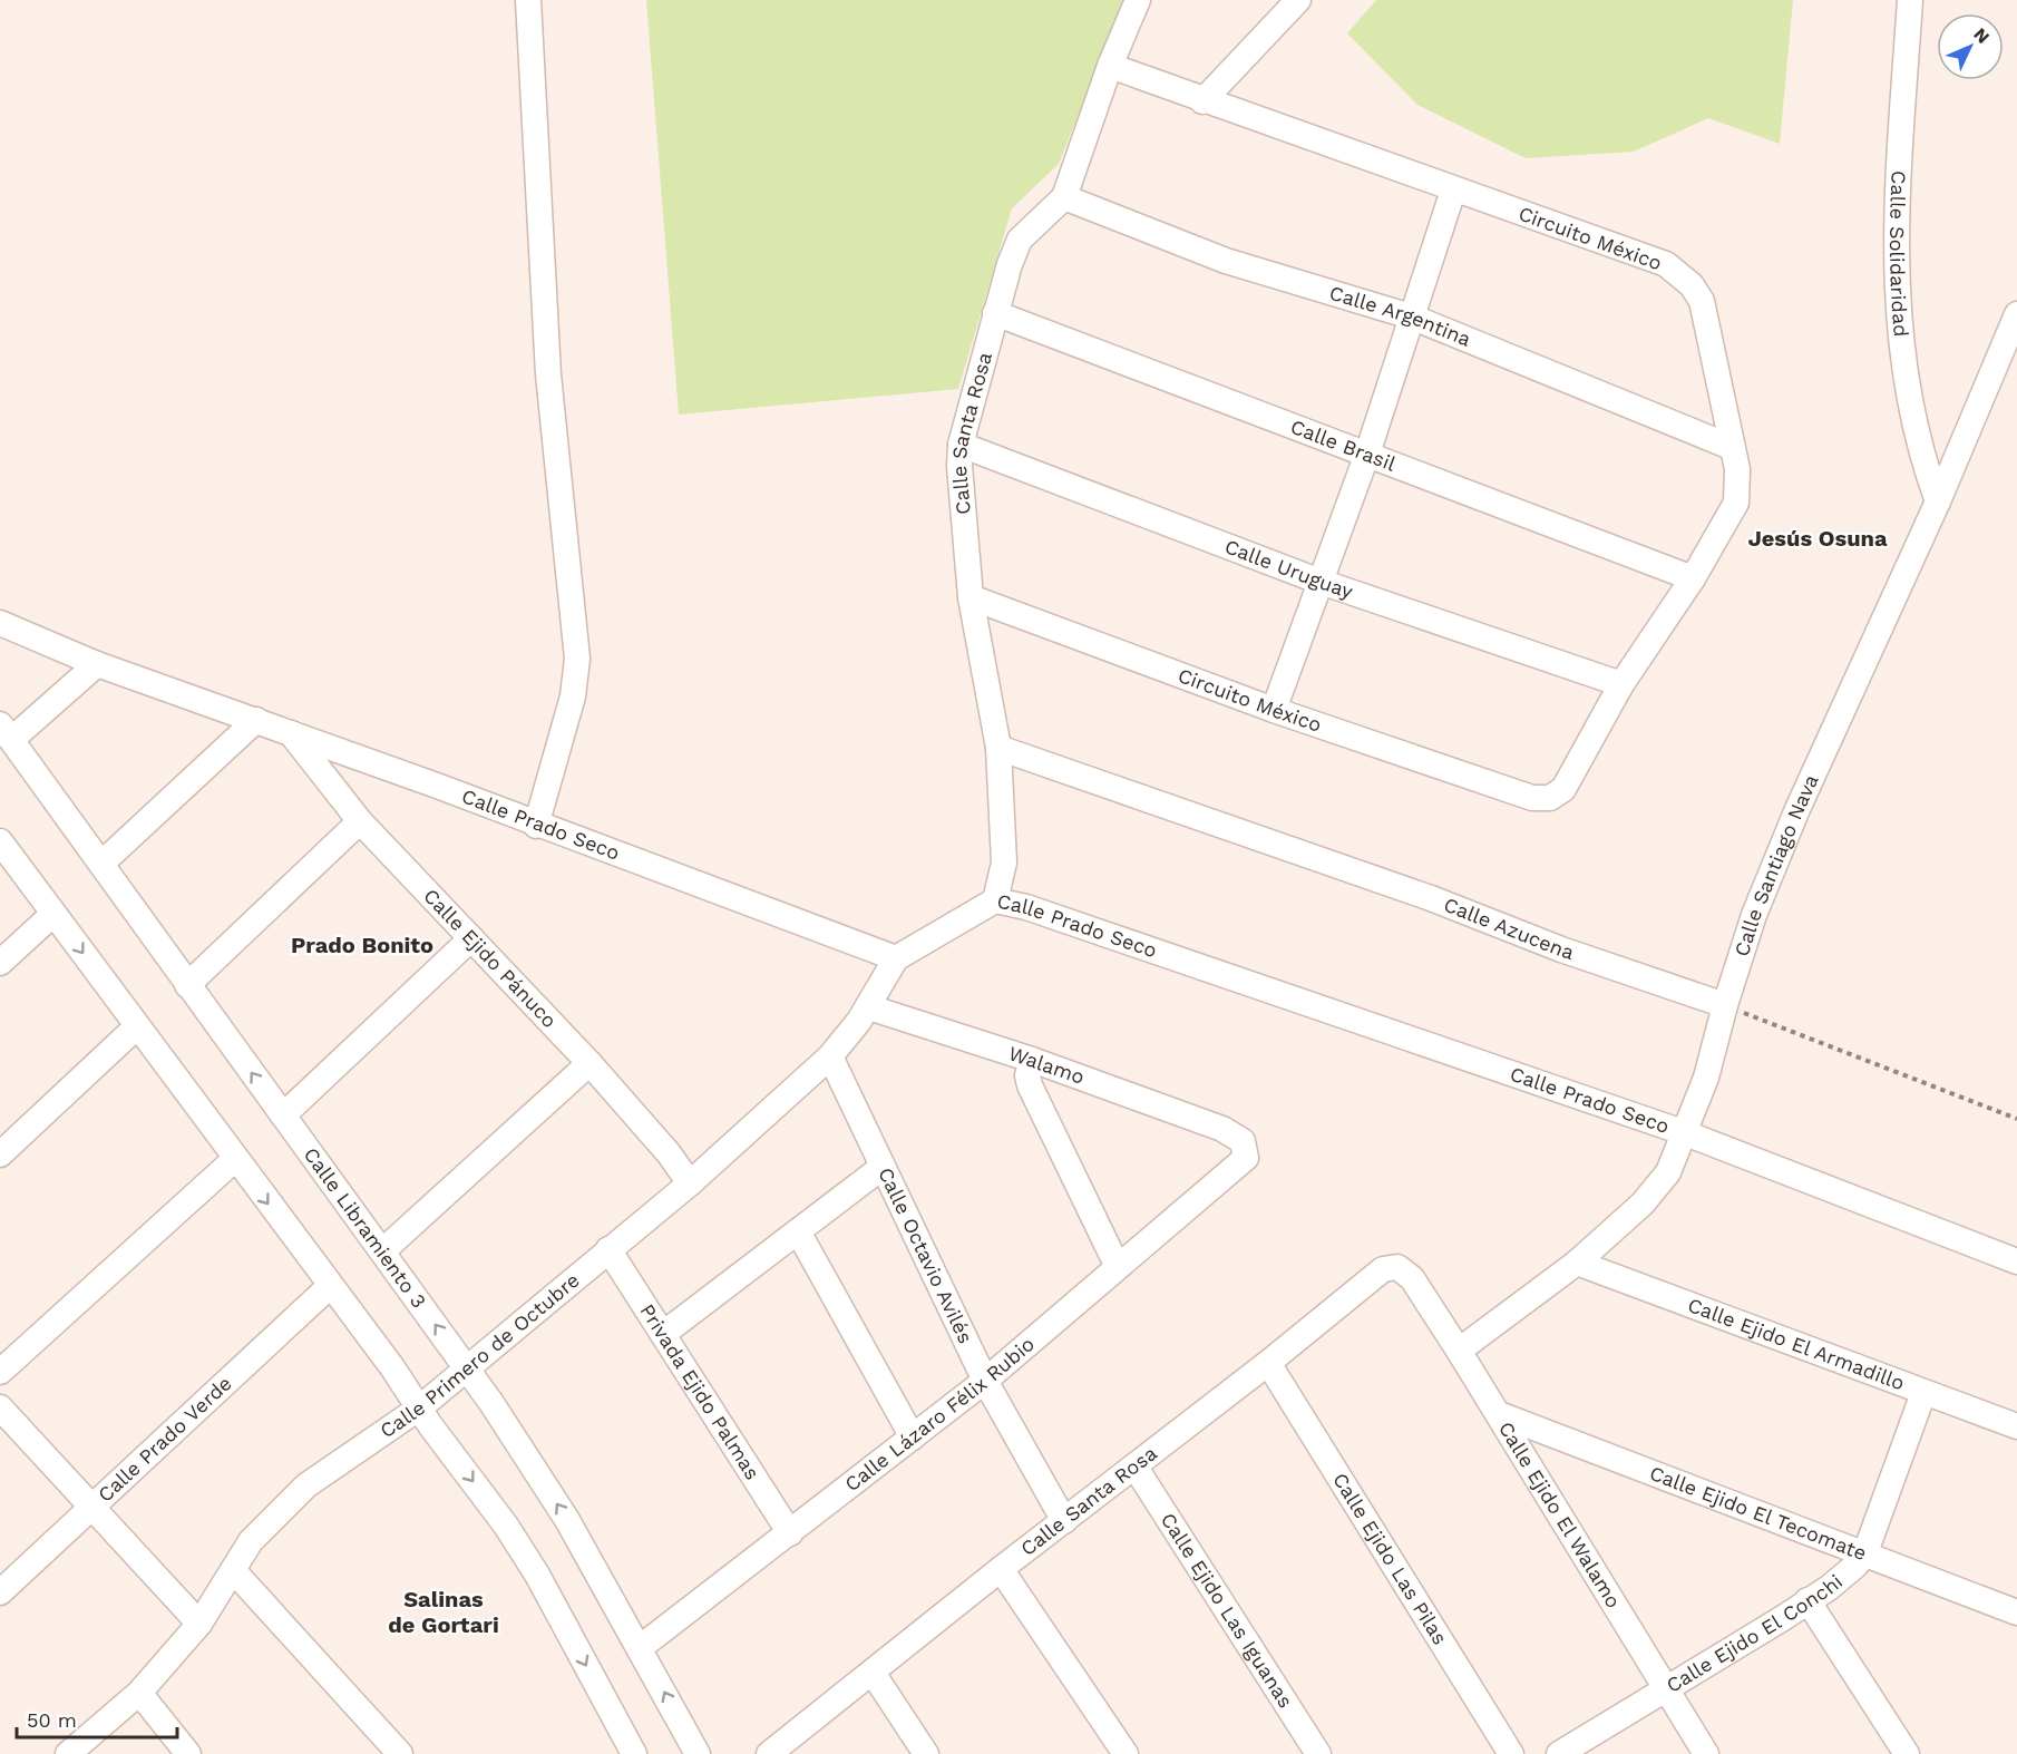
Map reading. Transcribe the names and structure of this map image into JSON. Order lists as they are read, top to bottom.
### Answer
{
  "streets": {
    "street": [
      "Circuito México",
      "Calle Solidaridad",
      "Calle Argentina",
      "Calle Santa Rosa",
      "Calle Brasil",
      "Calle Uruguay",
      "Calle Prado Seco",
      "Calle Santiago Nava",
      "Calle Azucena",
      "Calle Ejido Pánuco",
      "Walamo",
      "Calle Libramiento 3",
      "Calle Octavio Avilés",
      "Calle Ejido El Armadillo",
      "Calle Primero de Octubre",
      "Privada Ejido Palmas",
      "Calle Lázaro Félix Rubio",
      "Calle Prado Verde",
      "Calle Ejido El Tecomate",
      "Calle Ejido El Walamo",
      "Calle Ejido Las Pilas",
      "Calle Ejido Las Iguanas",
      "Calle Ejido El Conchi"
    ]
  },
  "crossings": [
    ["Circuito México", "Calle Argentina"],
    ["Circuito México", "Calle Santa Rosa"],
    ["Circuito México", "Calle Brasil"],
    ["Circuito México", "Calle Uruguay"],
    ["Calle Solidaridad", "Calle Santiago Nava"],
    ["Calle Argentina", "Calle Santa Rosa"],
    ["Calle Santa Rosa", "Calle Brasil"],
    ["Calle Santa Rosa", "Calle Uruguay"],
    ["Calle Santa Rosa", "Calle Prado Seco"],
    ["Calle Santa Rosa", "Calle Azucena"],
    ["Calle Santa Rosa", "Calle Octavio Avilés"],
    ["Calle Santa Rosa", "Calle Ejido El Walamo"],
    ["Calle Santa Rosa", "Calle Ejido Las Pilas"],
    ["Calle Santa Rosa", "Calle Ejido Las Iguanas"],
    ["Calle Prado Seco", "Calle Santiago Nava"],
    ["Calle Prado Seco", "Calle Ejido Pánuco"],
    ["Calle Prado Seco", "Calle Primero de Octubre"],
    ["Calle Santiago Nava", "Calle Azucena"],
    ["Calle Santiago Nava", "Calle Ejido El Armadillo"],
    ["Calle Santiago Nava", "Calle Ejido El Walamo"],
    ["Calle Ejido Pánuco", "Calle Primero de Octubre"],
    ["Walamo", "Calle Primero de Octubre"],
    ["Walamo", "Calle Lázaro Félix Rubio"],
    ["Calle Libramiento 3", "Calle Primero de Octubre"],
    ["Calle Libramiento 3", "Calle Lázaro Félix Rubio"],
    ["Calle Octavio Avilés", "Calle Primero de Octubre"],
    ["Calle Octavio Avilés", "Calle Lázaro Félix Rubio"],
    ["Calle Ejido El Armadillo", "Calle Ejido El Conchi"],
    ["Calle Primero de Octubre", "Privada Ejido Palmas"],
    ["Privada Ejido Palmas", "Calle Lázaro Félix Rubio"],
    ["Calle Ejido El Tecomate", "Calle Ejido El Walamo"],
    ["Calle Ejido El Tecomate", "Calle Ejido El Conchi"],
    ["Calle Ejido El Walamo", "Calle Ejido El Conchi"]
  ],
  "districts": ["Jesús Osuna", "Prado Bonito", "Salinas de Gortari"],
  "scale_bar": "50 m",
  "north": "top right"
}
